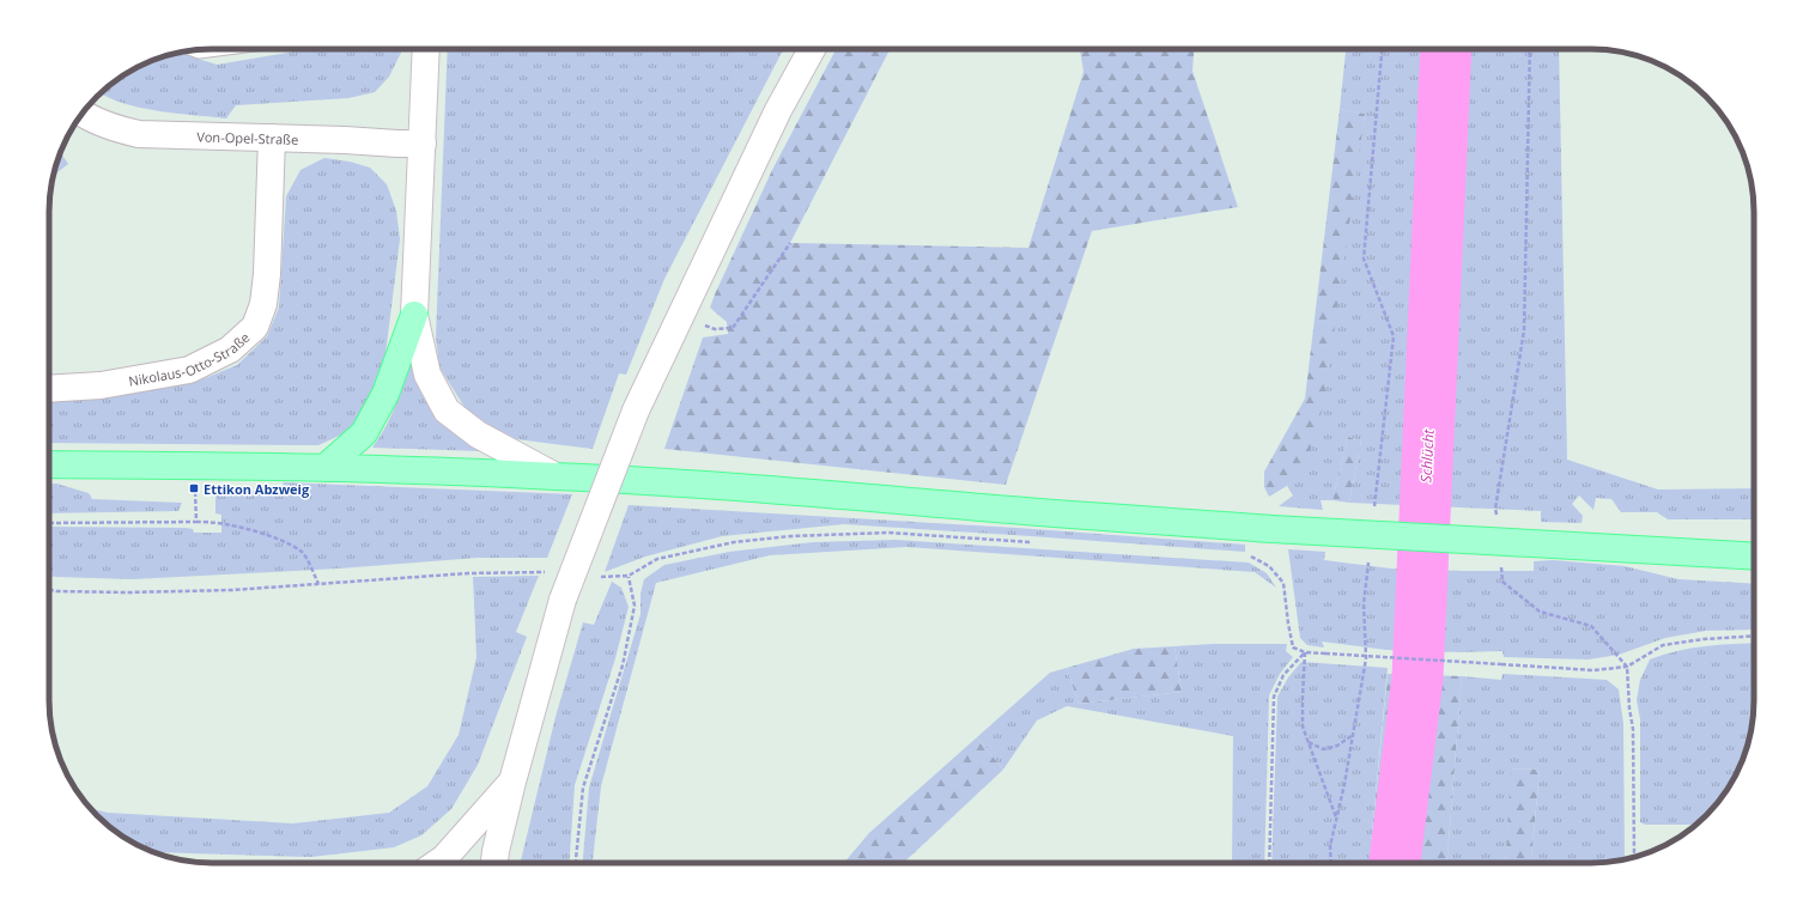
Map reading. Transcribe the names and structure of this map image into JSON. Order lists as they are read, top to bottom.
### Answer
{
  "streets": {
    "main road": ["Von-Opel-Straße", "Nikolaus-Otto-Straße"]
  },
  "crossings": [
    ["Von-Opel-Straße", "Nikolaus-Otto-Straße"]
  ],
  "water": ["Schlücht"],
  "places": {
    "transit": ["Ettikon Abzweig"]
  }
}
